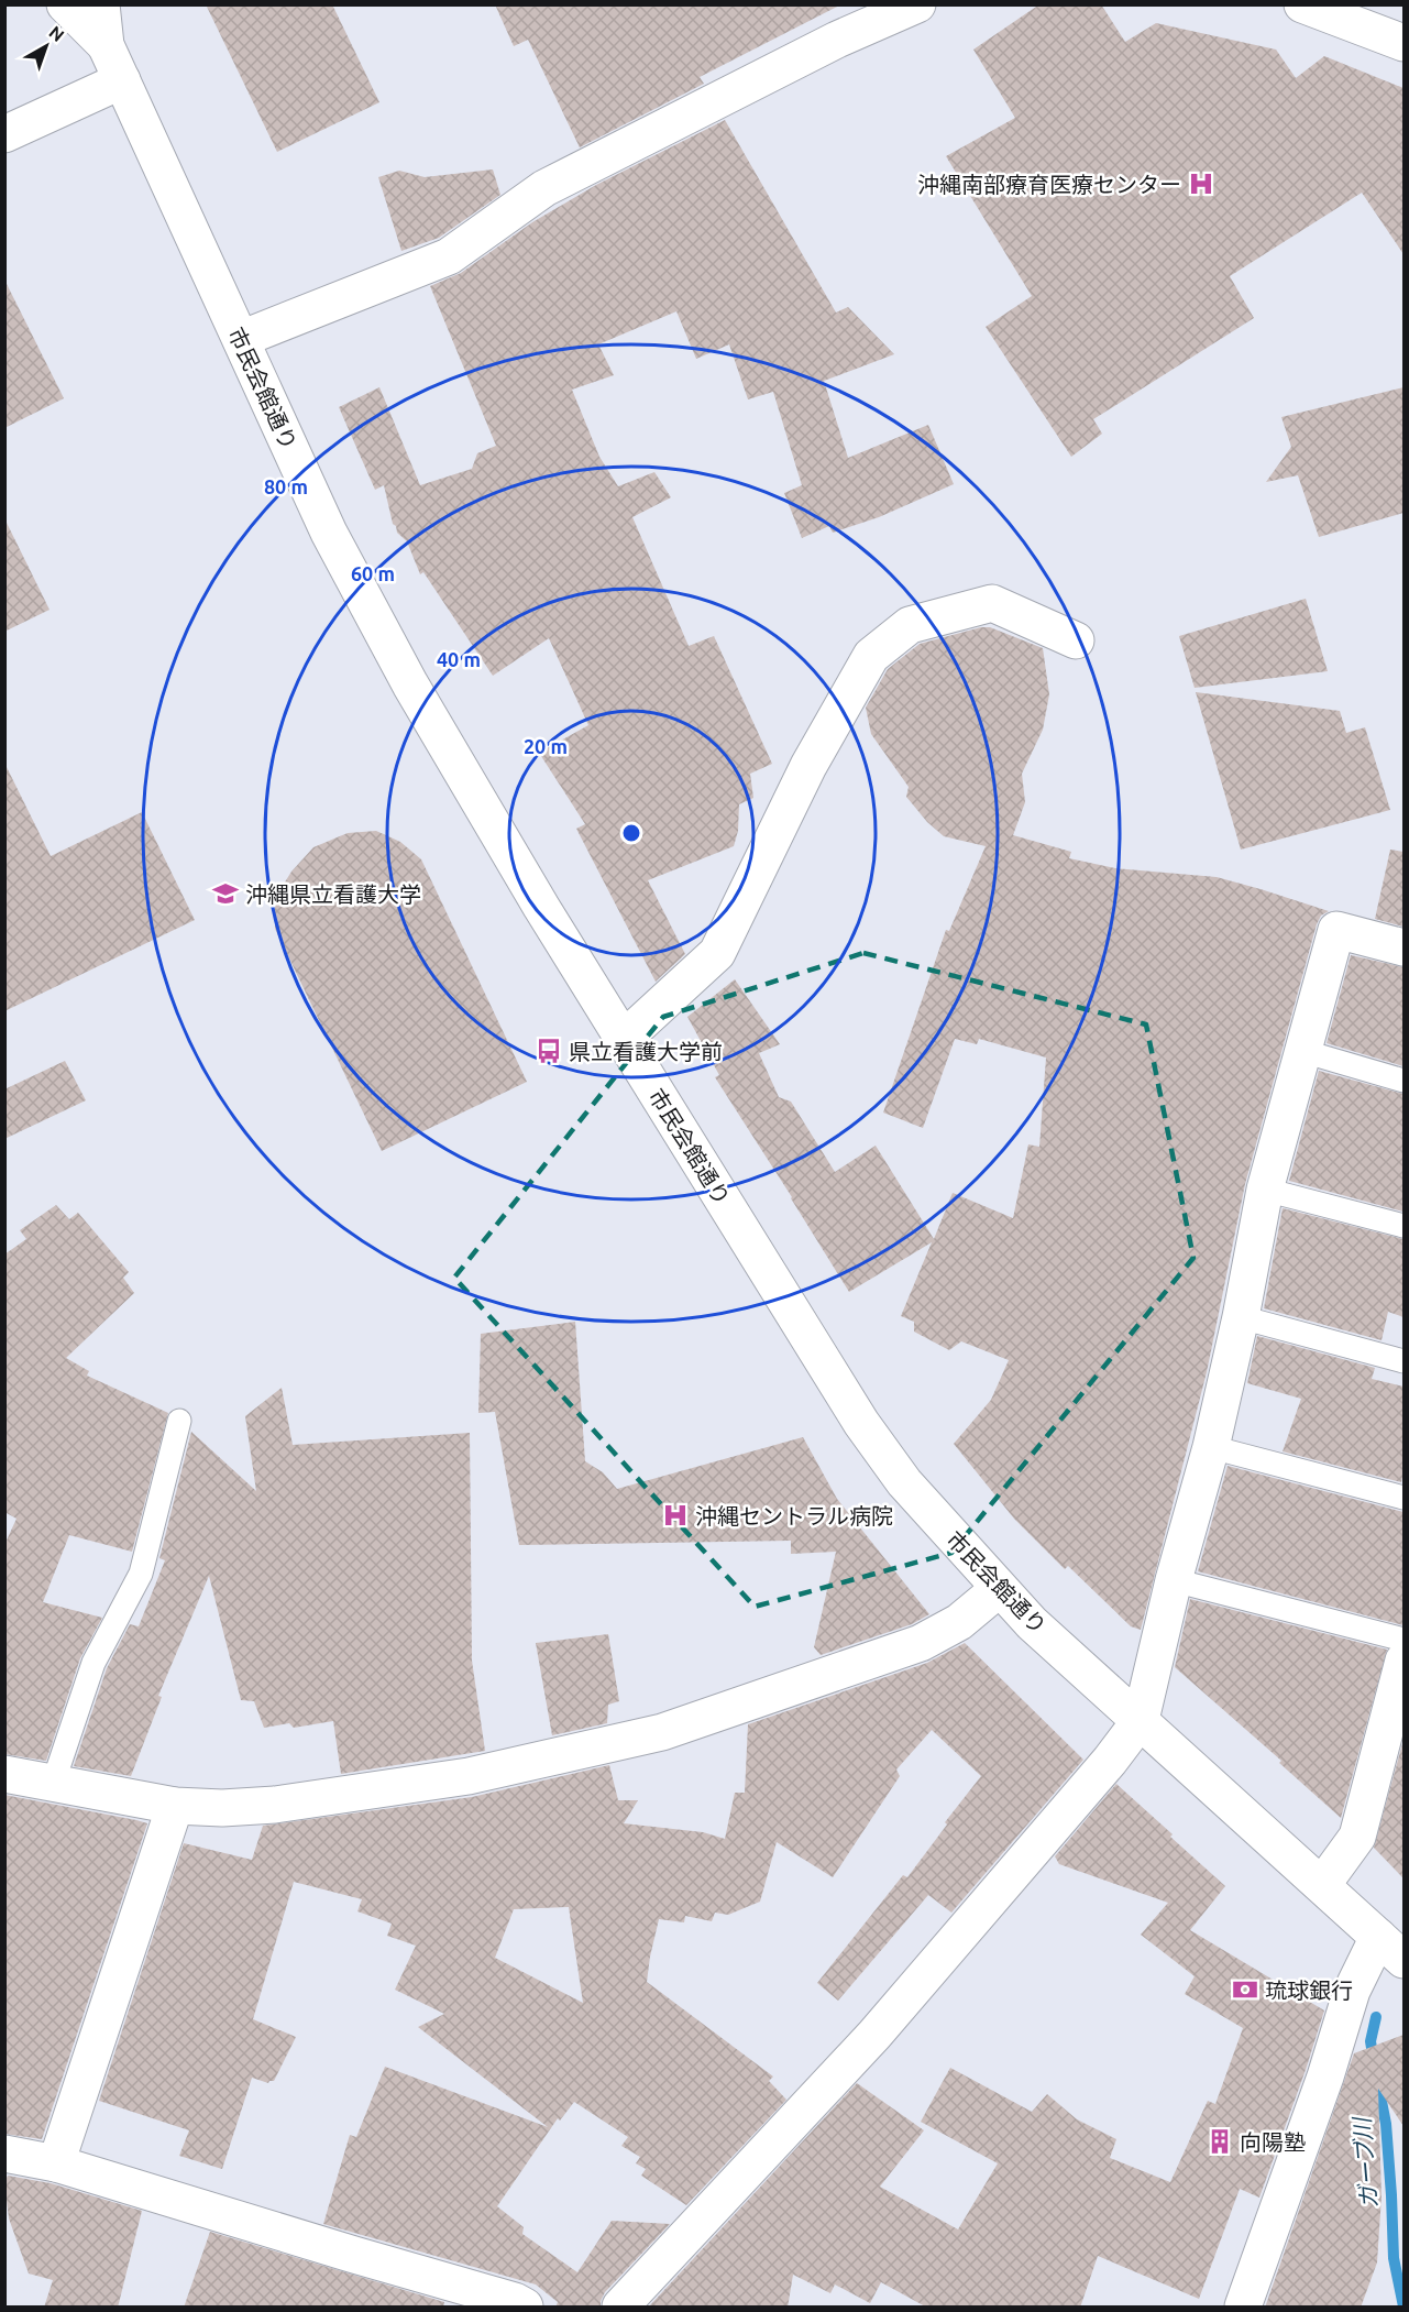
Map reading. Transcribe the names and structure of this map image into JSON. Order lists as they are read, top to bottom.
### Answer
{
  "streets": {
    "street": ["市民会館通り"]
  },
  "water": ["ガーブ川"],
  "places": {
    "hospital": ["沖縄南部療育医療センター", "沖縄セントラル病院"],
    "school or university": ["沖縄県立看護大学"],
    "bus stop": ["県立看護大学前"],
    "bank": ["琉球銀行"],
    "building": ["向陽塾"]
  },
  "north": "top right",
  "rings": [
    "80 m",
    "60 m",
    "40 m",
    "20 m"
  ]
}
